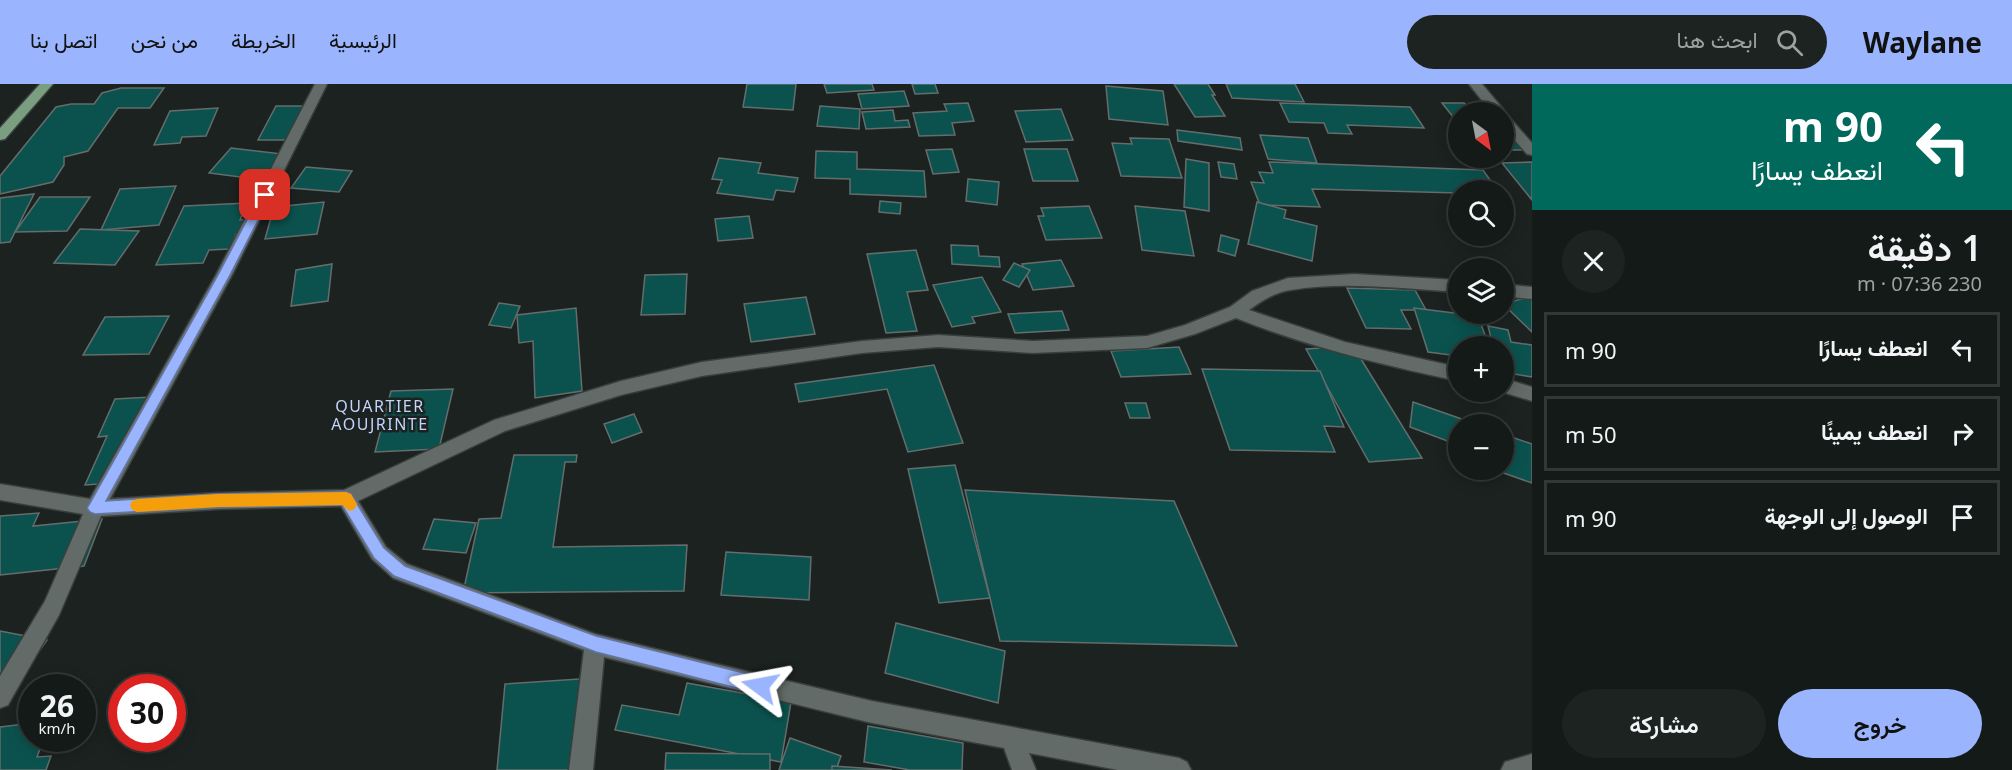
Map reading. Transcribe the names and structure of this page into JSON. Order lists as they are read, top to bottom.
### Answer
{
  "districts": ["QUARTIER AOUJRINTE"],
  "north": "bottom right",
  "page": {
    "header": "Waylane",
    "search": "ابحث هنا",
    "nav": [
      "الرئيسية",
      "الخريطة",
      "من نحن",
      "اتصل بنا"
    ],
    "turn": ["90 m", "انعطف يسارًا"],
    "map_buttons": ["+", "−"],
    "heading": ["1 دقيقة", "230 m · 07:36"],
    "list": [
      {
        "name": "انعطف يسارًا",
        "value": "90 m"
      },
      {
        "name": "انعطف يمينًا",
        "value": "50 m"
      },
      {
        "name": "الوصول إلى الوجهة",
        "value": "90 m"
      }
    ],
    "speed": "26 km/h",
    "limit": "30",
    "buttons": ["خروج", "مشاركة"]
  }
}
